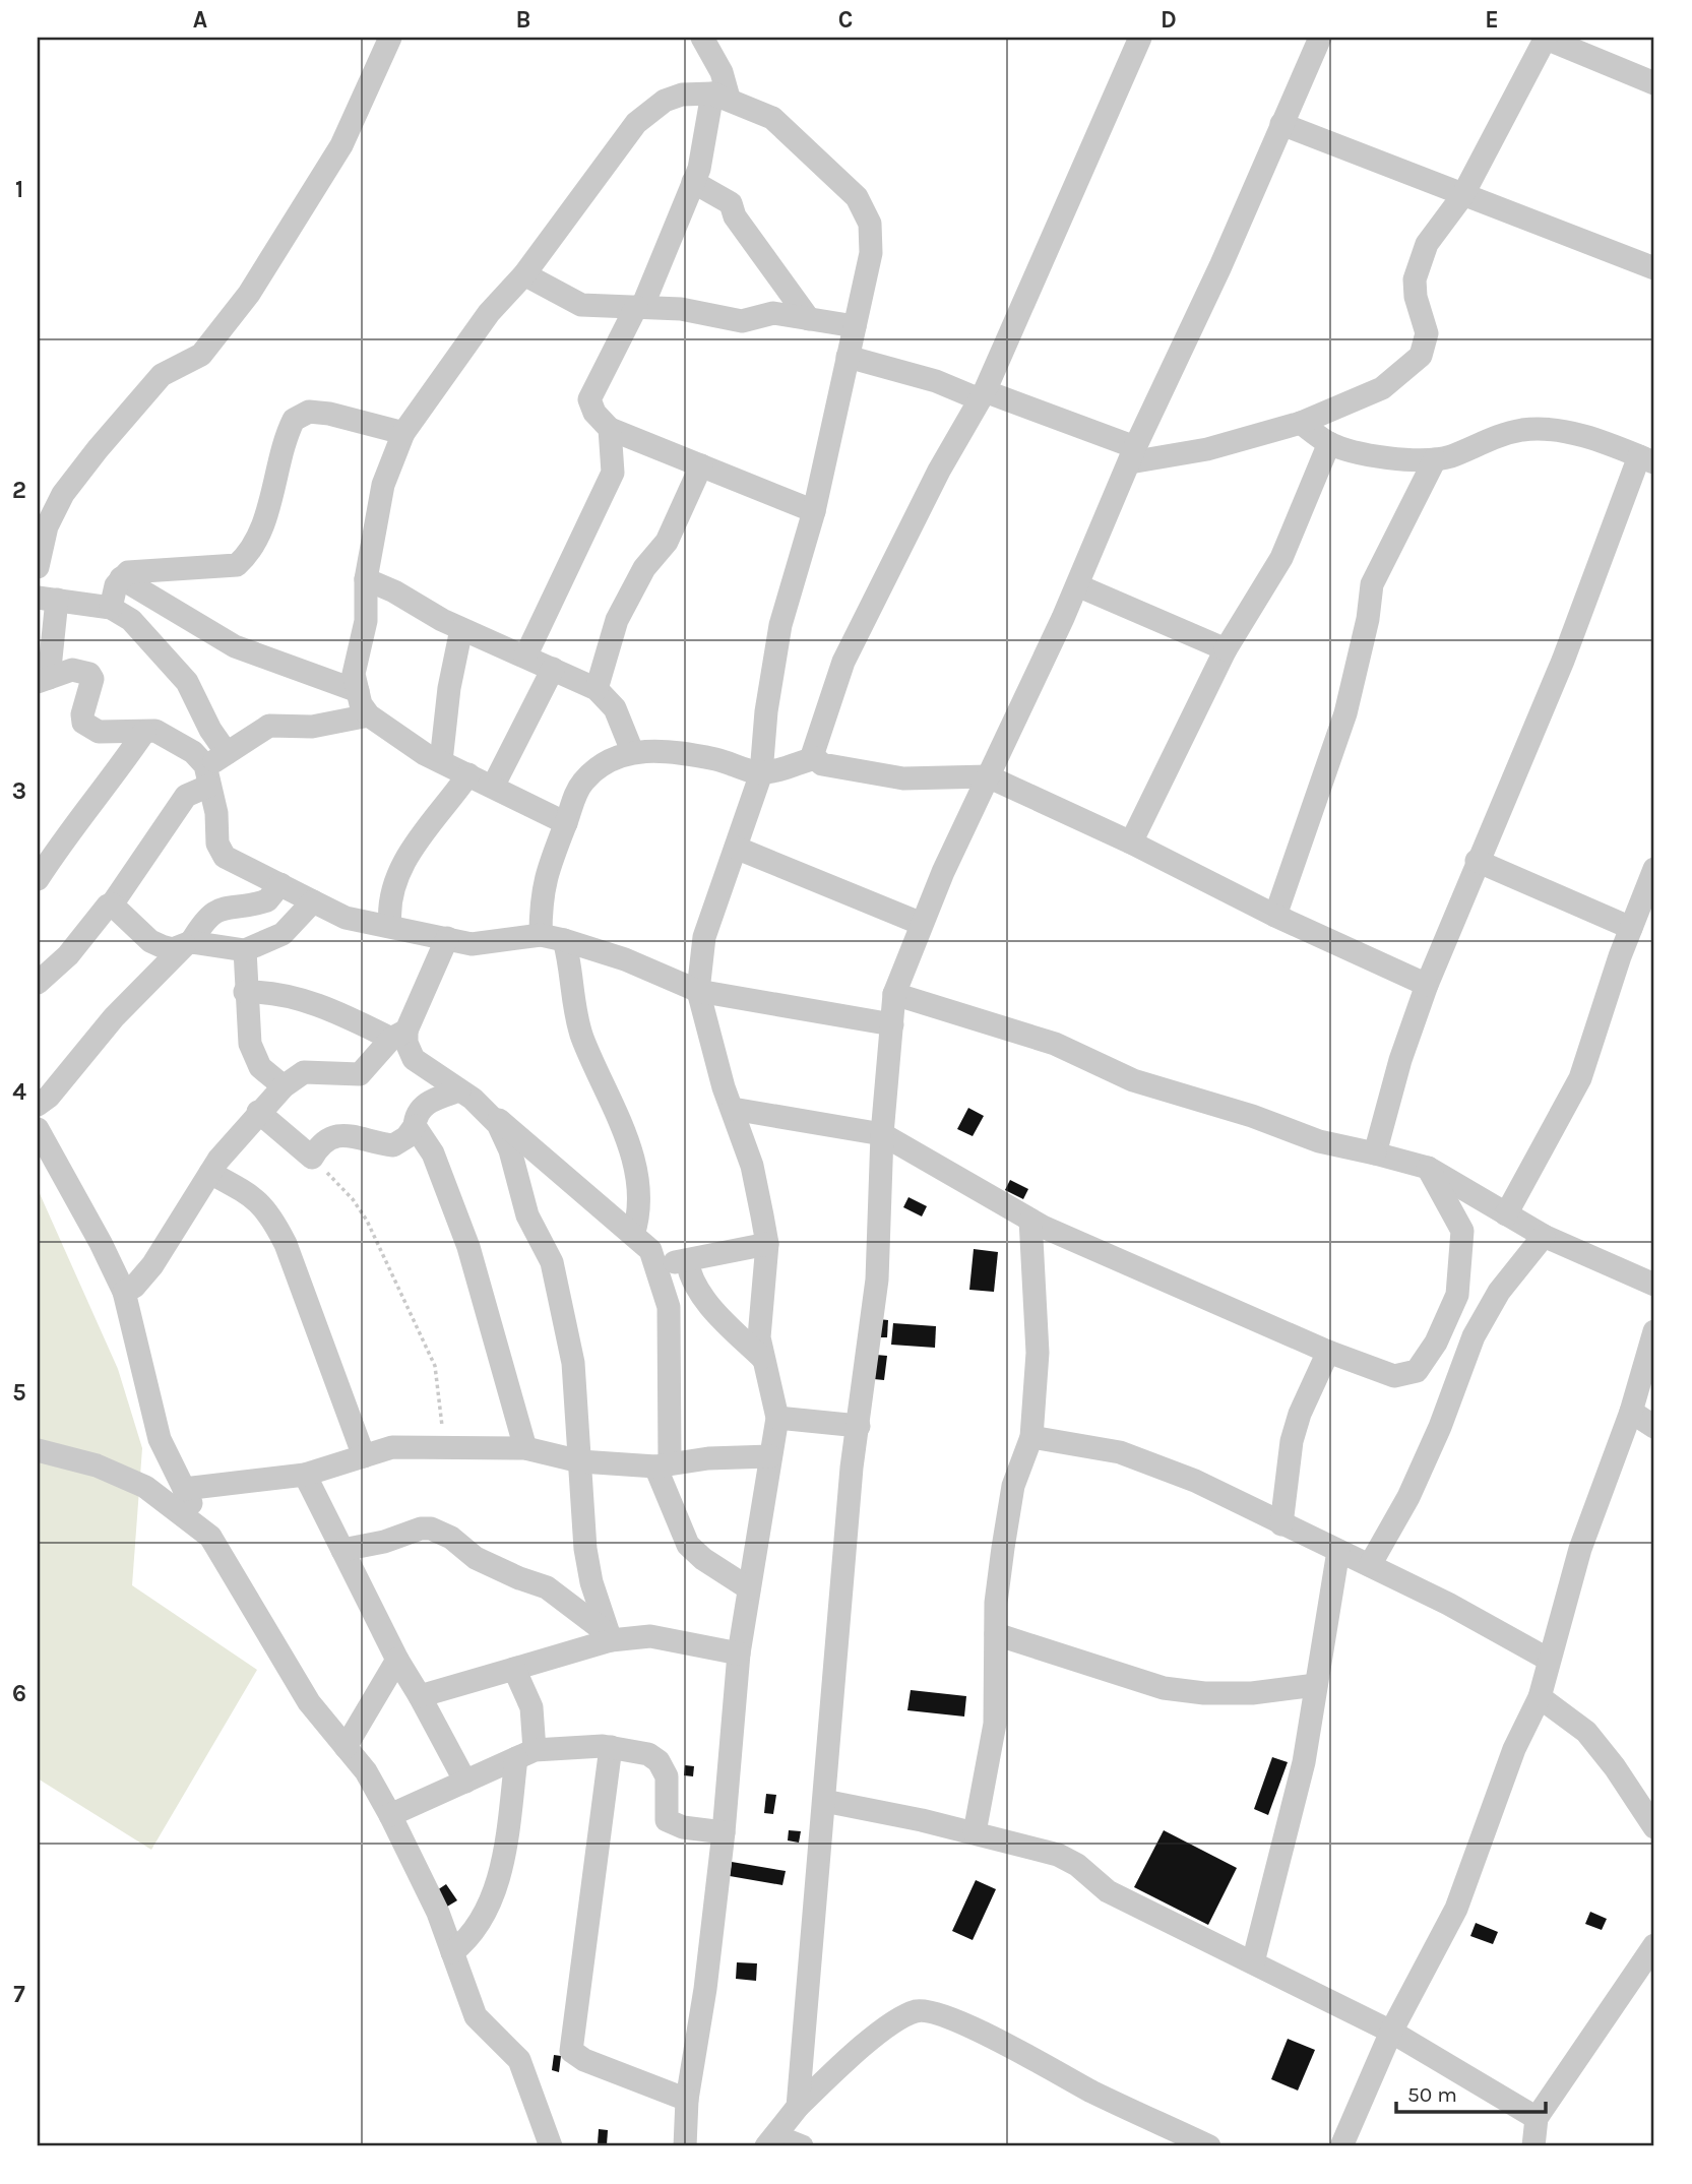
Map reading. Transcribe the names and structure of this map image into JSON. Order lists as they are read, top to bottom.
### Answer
{
  "scale_bar": "50 m",
  "grid": {
    "columns": [
      "A",
      "B",
      "C",
      "D",
      "E"
    ],
    "rows": [
      "1",
      "2",
      "3",
      "4",
      "5",
      "6",
      "7"
    ]
  }
}
